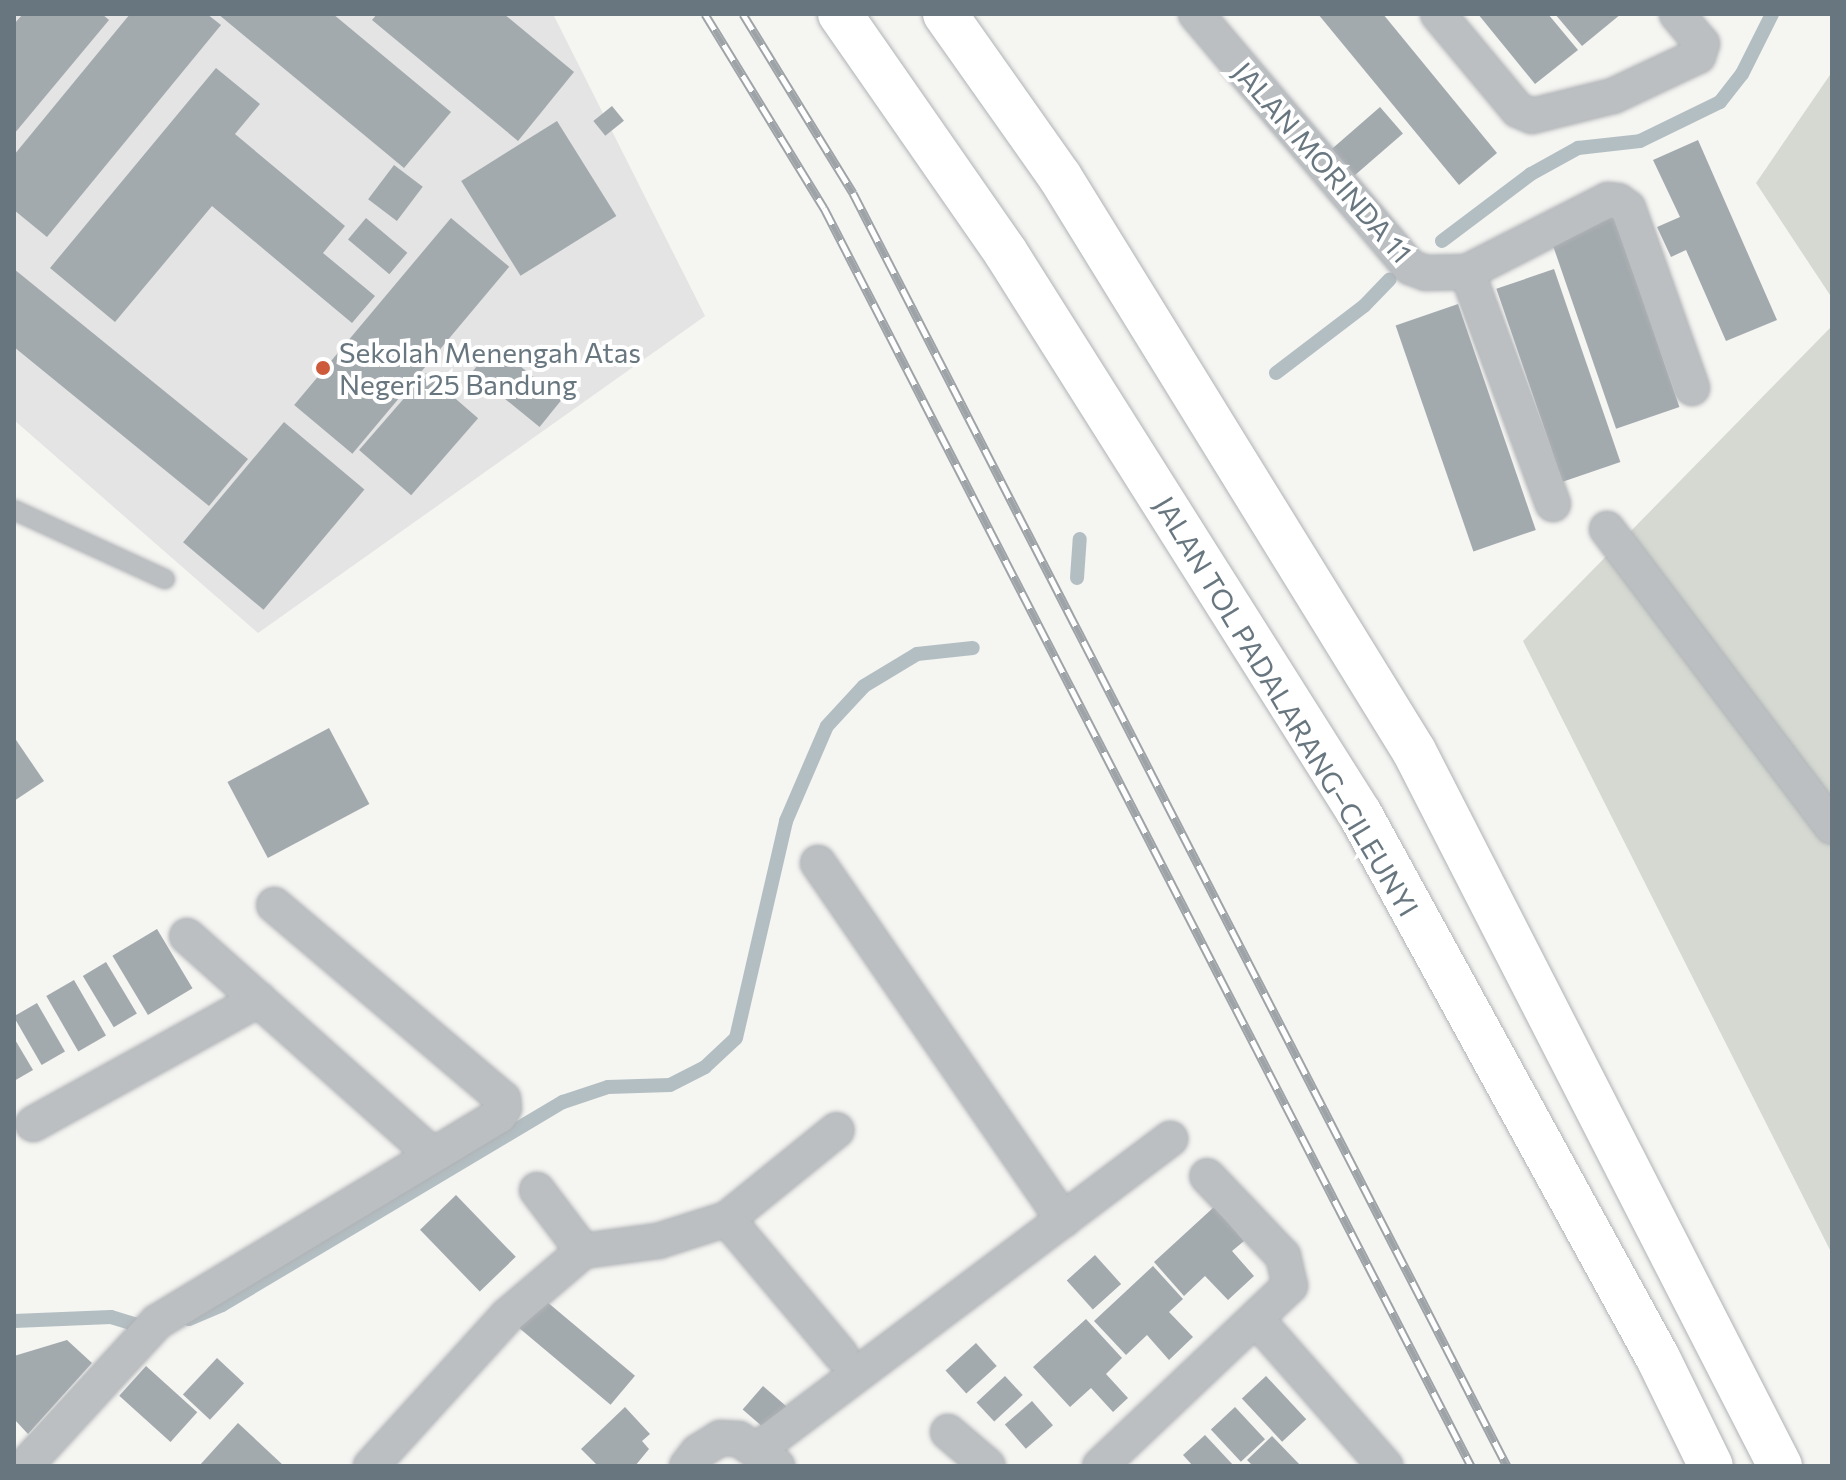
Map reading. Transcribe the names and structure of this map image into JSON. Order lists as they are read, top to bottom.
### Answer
{
  "streets": {
    "highway": ["JALAN TOL PADALARANG–CILEUNYI"],
    "street": ["JALAN MORINDA 11"]
  },
  "places": ["Sekolah Menengah Atas Negeri 25 Bandung"]
}
